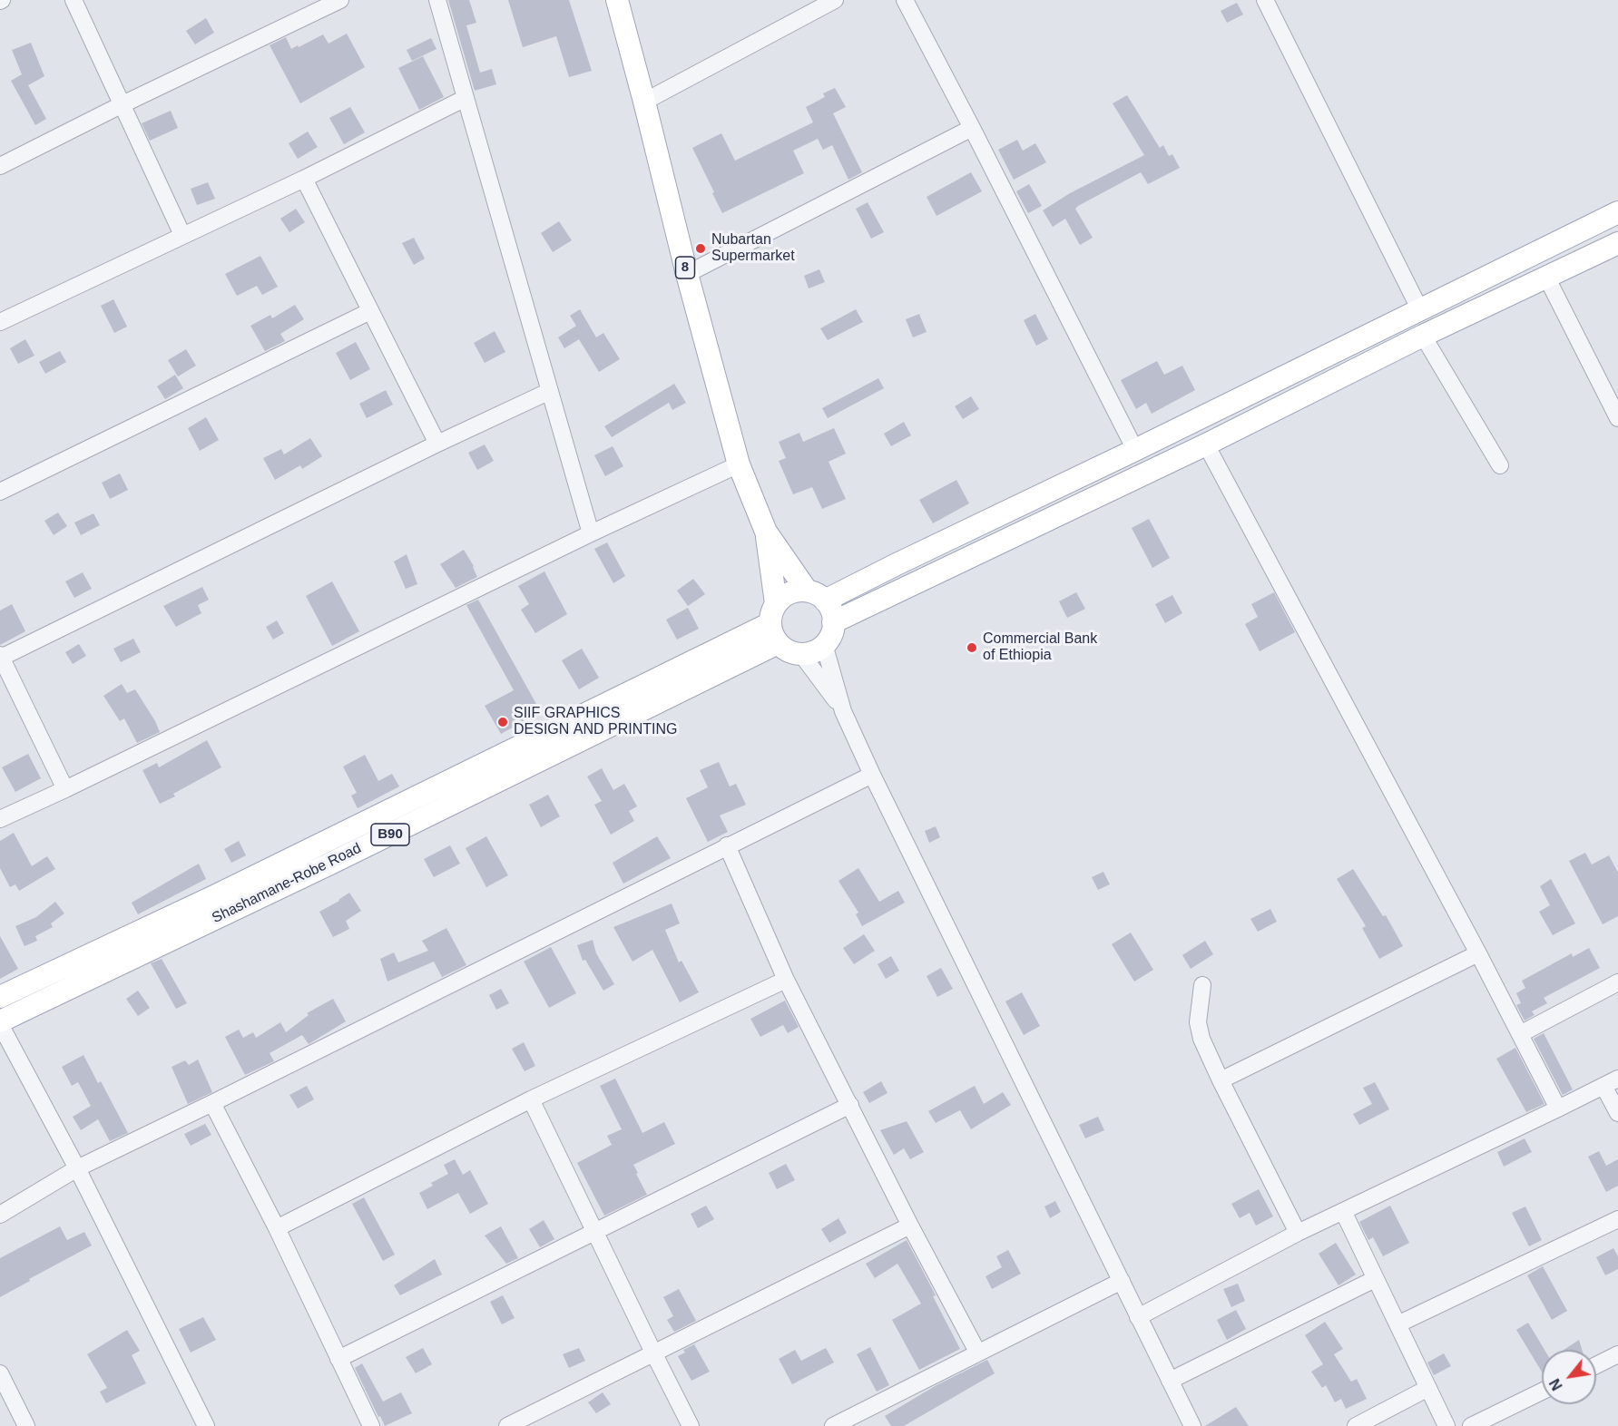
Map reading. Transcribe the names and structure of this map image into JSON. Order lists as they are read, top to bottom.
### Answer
{
  "streets": {
    "main road": ["8", "B90", "Shashamane-Robe Road"]
  },
  "crossings": [
    ["8", "Shashamane-Robe Road"]
  ],
  "places": ["Nubartan Supermarket", "Commercial Bank of Ethiopia", "SIIF GRAPHICS DESIGN AND PRINTING"],
  "north": "bottom left"
}
